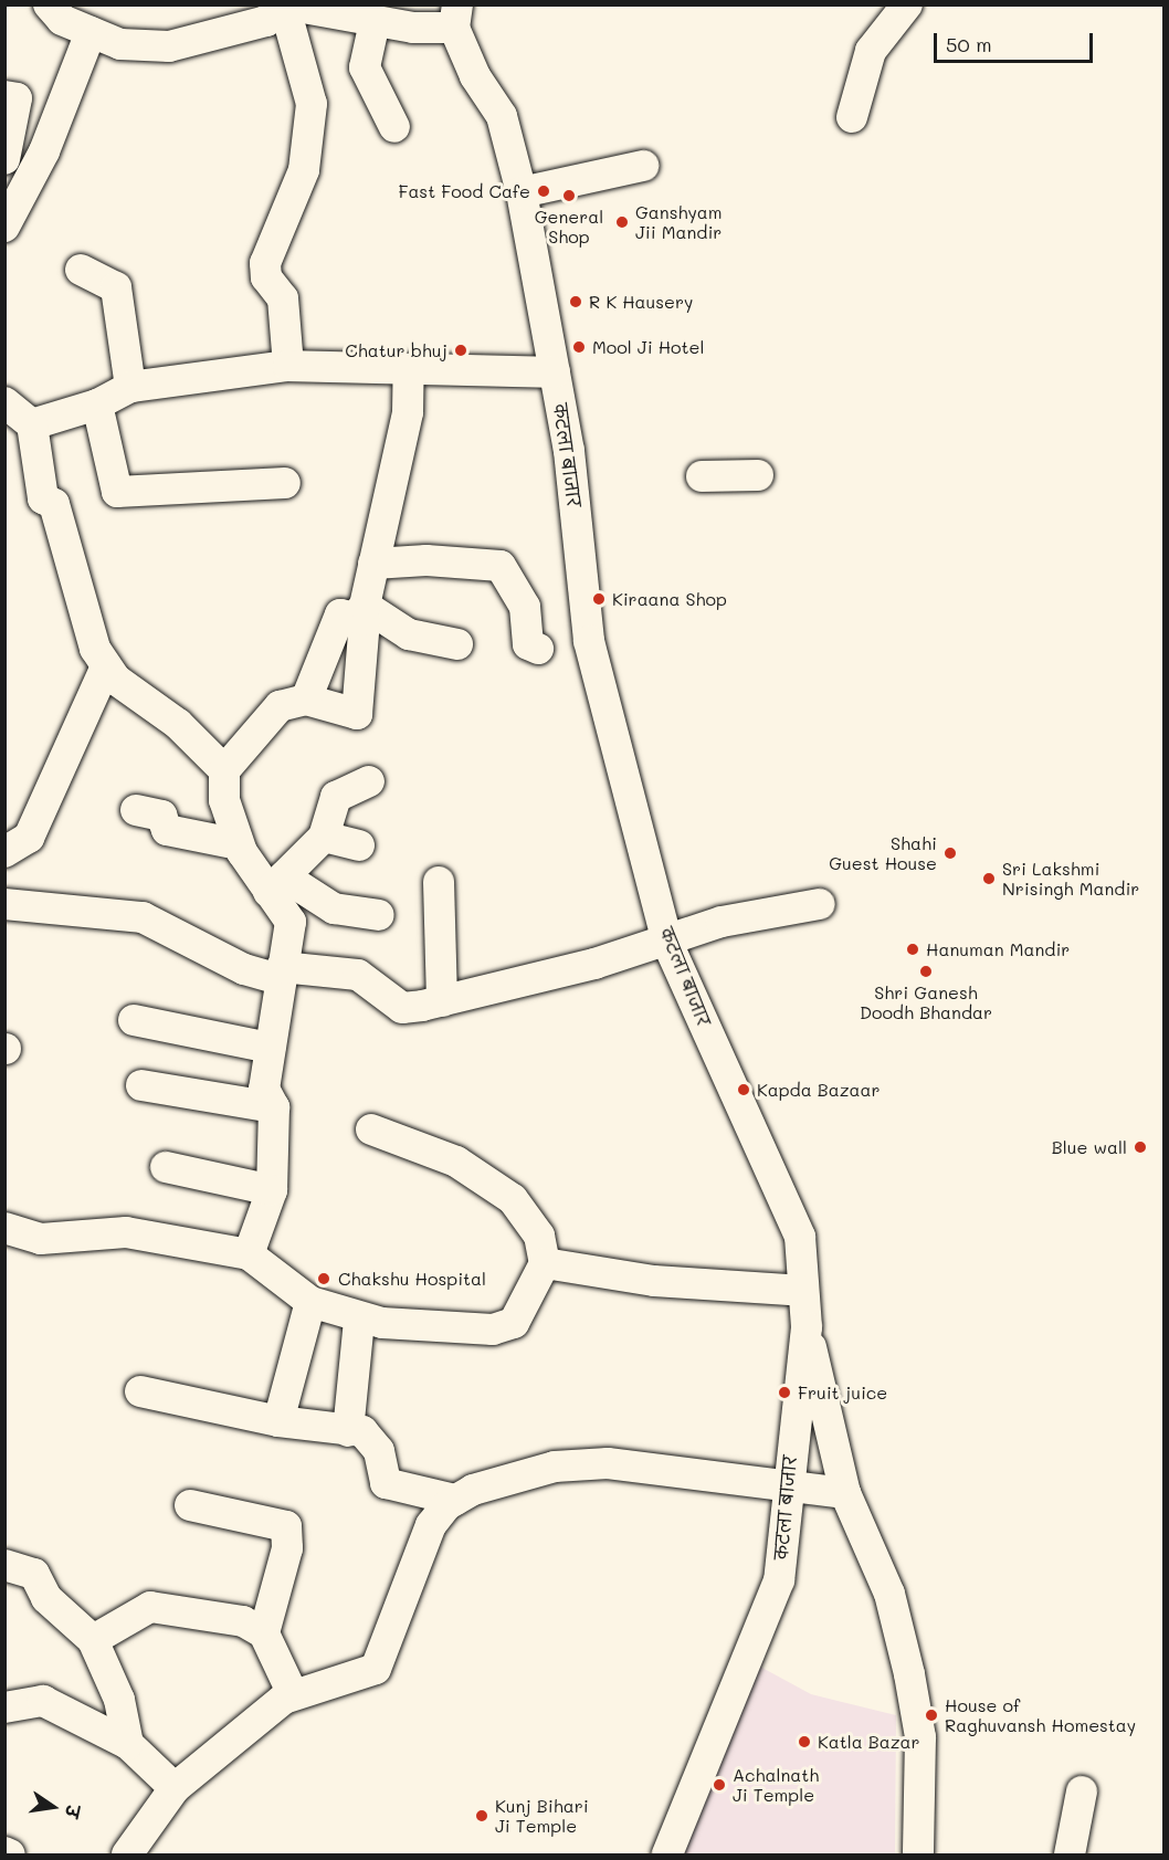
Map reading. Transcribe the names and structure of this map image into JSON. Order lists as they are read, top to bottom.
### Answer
{
  "streets": {
    "street": ["कटला बाजार"]
  },
  "places": [
    "Fast Food Cafe",
    "General Shop",
    "Ganshyam Jii Mandir",
    "R K Hausery",
    "Mool Ji Hotel",
    "Chatur bhuj",
    "Kiraana Shop",
    "Shahi Guest House",
    "Sri Lakshmi Nrisingh Mandir",
    "Hanuman Mandir",
    "Shri Ganesh Doodh Bhandar",
    "Kapda Bazaar",
    "Blue wall",
    "Chakshu Hospital",
    "Fruit juice",
    "House of Raghuvansh Homestay",
    "Katla Bazar",
    "Achalnath Ji Temple",
    "Kunj Bihari Ji Temple"
  ],
  "scale_bar": "50 m",
  "north": "right"
}
